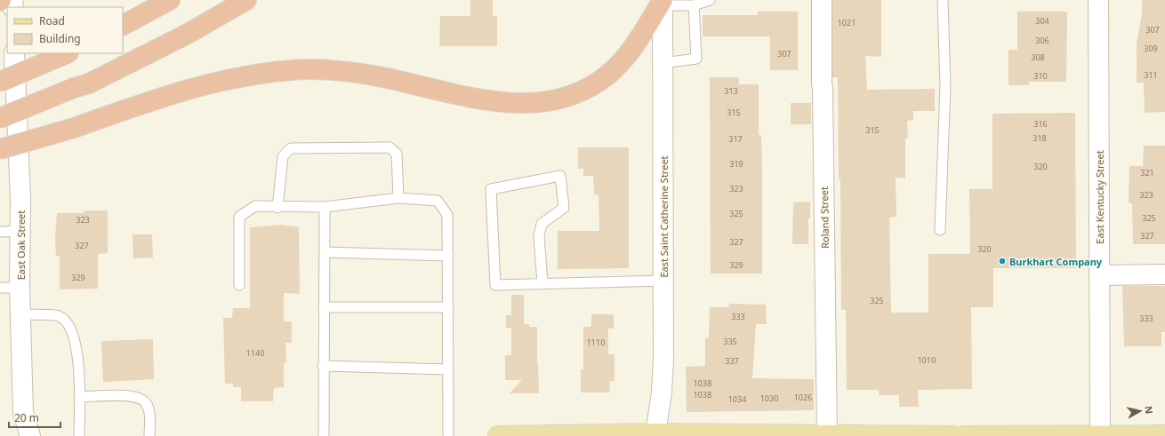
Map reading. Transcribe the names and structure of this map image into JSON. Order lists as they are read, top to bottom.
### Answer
{
  "streets": {
    "street": [
      "East Kentucky Street",
      "East Saint Catherine Street",
      "Roland Street",
      "East Oak Street"
    ]
  },
  "places": ["Burkhart Company"],
  "house_numbers": [
    "304",
    "1021",
    "307",
    "306",
    "309",
    "307",
    "308",
    "311",
    "310",
    "313",
    "315",
    "316",
    "315",
    "318",
    "317",
    "319",
    "320",
    "321",
    "323",
    "323",
    "325",
    "325",
    "323",
    "327",
    "327",
    "327",
    "320",
    "329",
    "329",
    "325",
    "333",
    "333",
    "335",
    "1110",
    "1140",
    "1010",
    "337",
    "1038",
    "1038",
    "1026",
    "1030",
    "1034"
  ],
  "legend": ["Road", "Building"],
  "scale_bar": "20 m",
  "north": "right"
}
